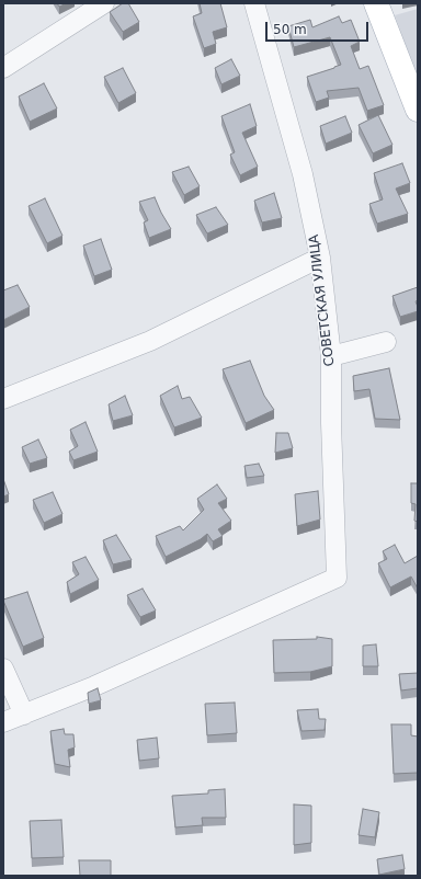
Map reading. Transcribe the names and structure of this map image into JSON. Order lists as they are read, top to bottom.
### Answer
{
  "streets": {
    "street": ["СОВЕТСКАЯ УЛИЦА"]
  },
  "scale_bar": "50 m"
}
